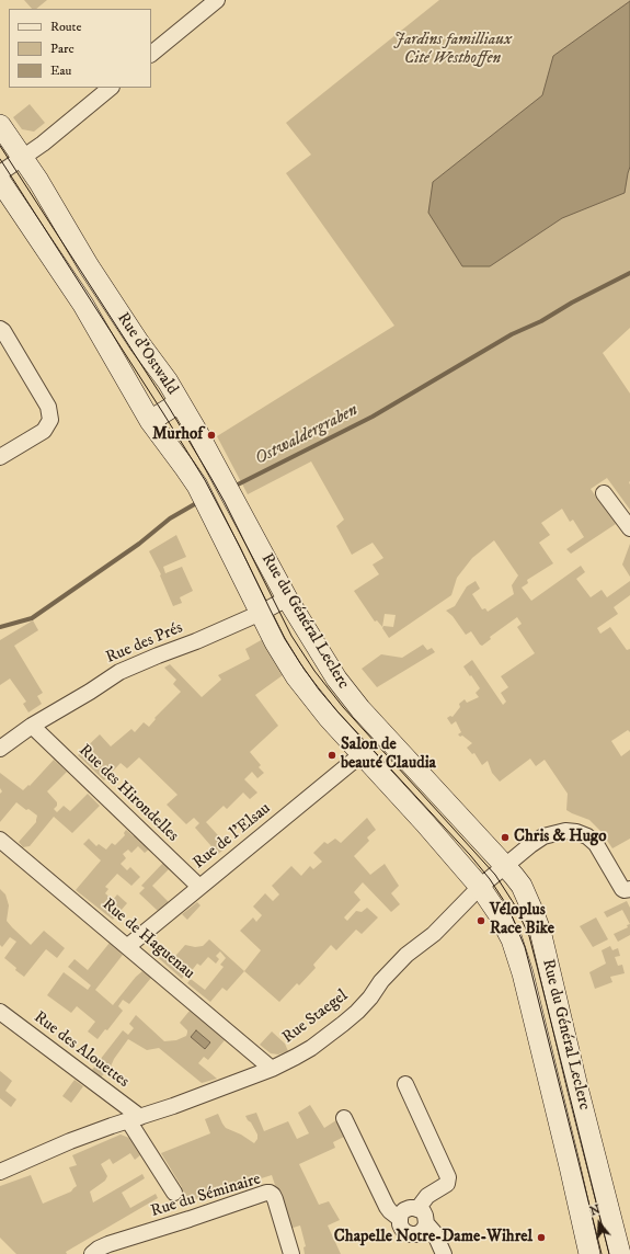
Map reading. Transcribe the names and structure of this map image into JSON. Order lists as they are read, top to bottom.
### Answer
{
  "streets": {
    "main road": ["Rue d'Ostwald", "Rue du Général Leclerc"],
    "street": [
      "Rue des Prés",
      "Rue des Hirondelles",
      "Rue de l'Elsau",
      "Rue de Haguenau",
      "Rue Staegel",
      "Rue des Alouettes",
      "Rue du Séminaire"
    ]
  },
  "crossings": [
    ["Rue d'Ostwald", "Rue du Général Leclerc"],
    ["Rue du Général Leclerc", "Rue des Prés"],
    ["Rue du Général Leclerc", "Rue de l'Elsau"],
    ["Rue du Général Leclerc", "Rue Staegel"],
    ["Rue des Prés", "Rue des Hirondelles"],
    ["Rue des Hirondelles", "Rue de l'Elsau"],
    ["Rue de l'Elsau", "Rue de Haguenau"],
    ["Rue de Haguenau", "Rue Staegel"],
    ["Rue Staegel", "Rue des Alouettes"]
  ],
  "water": ["Ostwaldergraben"],
  "parks": ["Jardins familliaux Cité Westhoffen"],
  "places": [
    "Murhof",
    "Salon de beauté Claudia",
    "Chris & Hugo",
    "Véloplus Race Bike",
    "Chapelle Notre-Dame-Wihrel"
  ],
  "legend": ["Route", "Parc", "Eau"],
  "north": "top"
}
